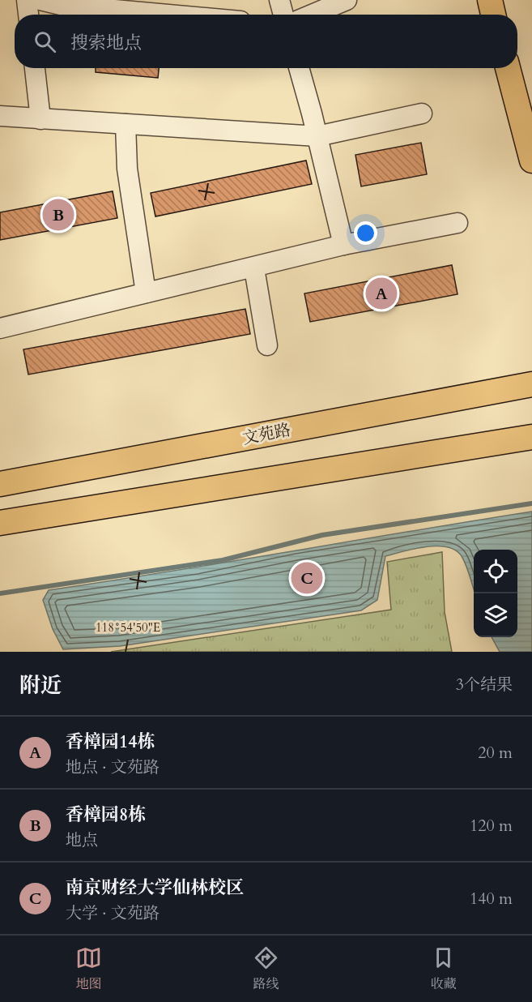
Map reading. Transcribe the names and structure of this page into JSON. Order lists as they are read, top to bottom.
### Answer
{
  "streets": {
    "main road": ["文苑路"]
  },
  "page": {
    "search": "搜索地点",
    "pins": ["B", "A", "C"],
    "heading": ["附近", "3个结果"],
    "list": [
      {
        "mark": "A",
        "name": "香樟园14栋",
        "note": "地点 · 文苑路",
        "value": "20 m"
      },
      {
        "mark": "B",
        "name": "香樟园8栋",
        "note": "地点",
        "value": "120 m"
      },
      {
        "mark": "C",
        "name": "南京财经大学仙林校区",
        "note": "大学 · 文苑路",
        "value": "140 m"
      }
    ],
    "nav": ["地图", "路线", "收藏"]
  },
  "coordinates": ["118°54'50\"E"]
}
